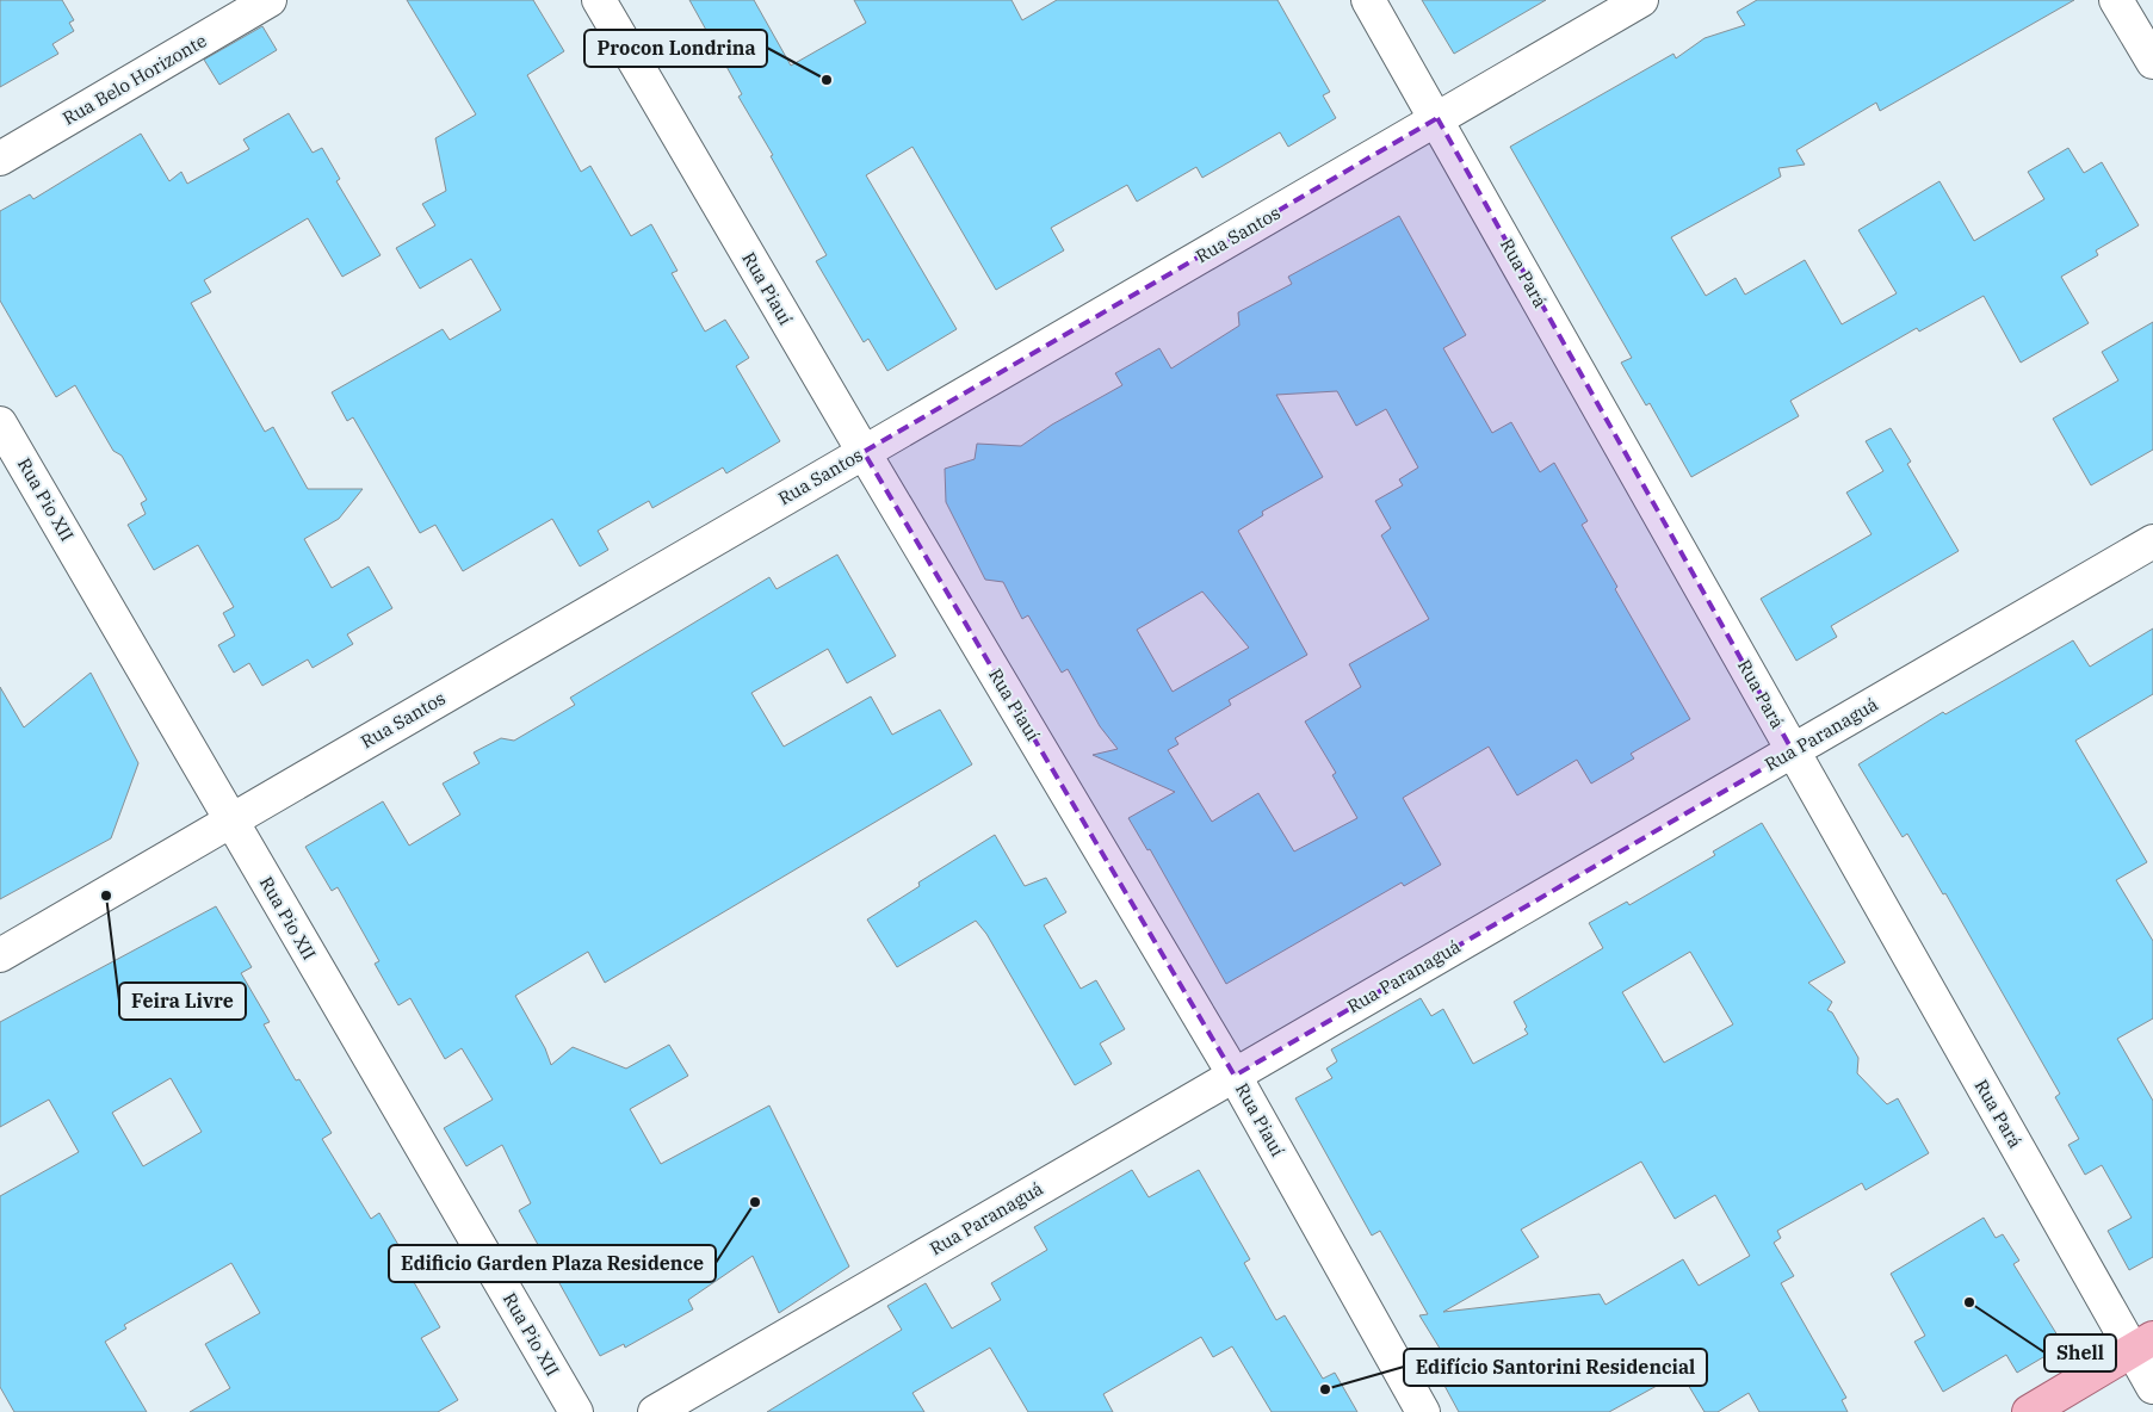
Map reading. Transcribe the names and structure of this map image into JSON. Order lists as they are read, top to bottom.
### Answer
{
  "streets": {
    "street": [
      "Rua Belo Horizonte",
      "Rua Santos",
      "Rua Pará",
      "Rua Piauí",
      "Rua Pio XII",
      "Rua Paranaguá"
    ]
  },
  "crossings": [
    ["Rua Santos", "Rua Pará"],
    ["Rua Santos", "Rua Piauí"],
    ["Rua Santos", "Rua Pio XII"],
    ["Rua Pará", "Rua Paranaguá"],
    ["Rua Piauí", "Rua Paranaguá"]
  ],
  "places": [
    "Procon Londrina",
    "Feira Livre",
    "Edificio Garden Plaza Residence",
    "Shell",
    "Edifício Santorini Residencial"
  ]
}
